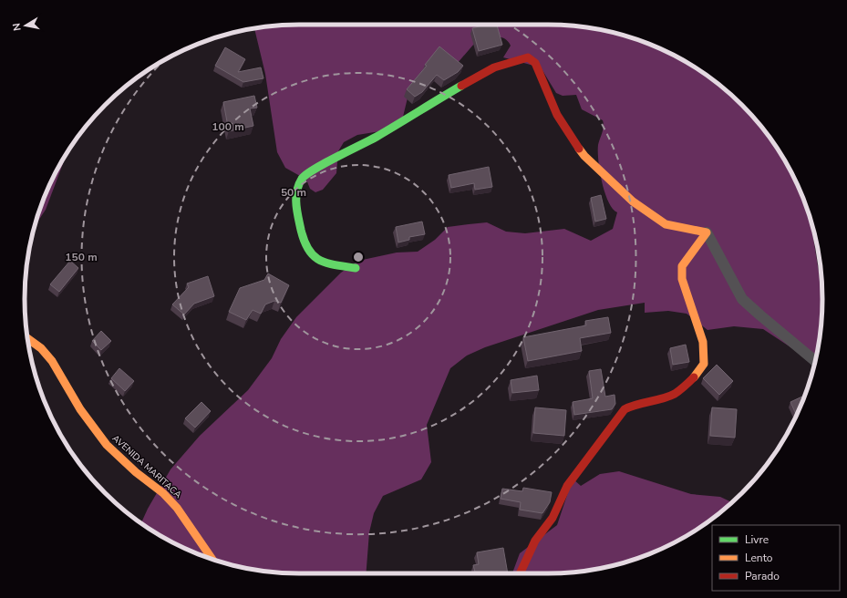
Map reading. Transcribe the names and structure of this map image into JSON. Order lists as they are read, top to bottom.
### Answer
{
  "streets": {
    "street": ["AVENIDA MARITACA"]
  },
  "legend": ["Livre", "Lento", "Parado"],
  "north": "left",
  "rings": ["100 m", "50 m", "150 m"]
}
